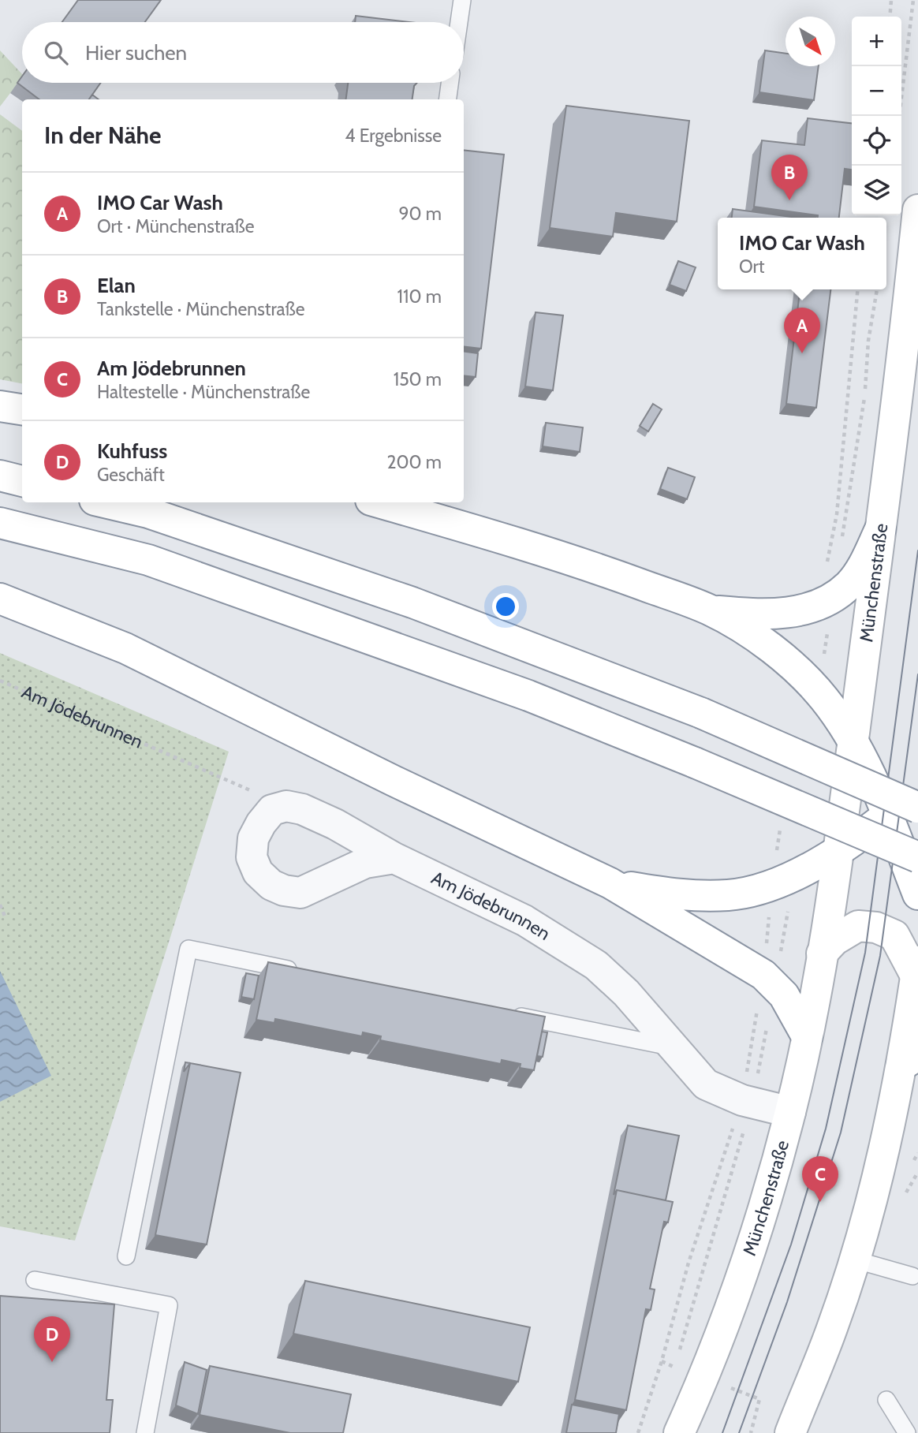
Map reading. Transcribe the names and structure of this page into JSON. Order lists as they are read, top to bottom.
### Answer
{
  "streets": {
    "main road": ["Münchenstraße"],
    "street": ["Am Jödebrunnen"]
  },
  "crossings": [
    ["Münchenstraße", "Am Jödebrunnen"]
  ],
  "north": "bottom right",
  "page": {
    "map_buttons": ["+", "−"],
    "search": "Hier suchen",
    "heading": ["In der Nähe", "4 Ergebnisse"],
    "pins": [
      "B",
      "A",
      "C",
      "D"
    ],
    "list": [
      {
        "mark": "A",
        "name": "IMO Car Wash",
        "note": "Ort · Münchenstraße",
        "value": "90 m"
      },
      {
        "mark": "B",
        "name": "Elan",
        "note": "Tankstelle · Münchenstraße",
        "value": "110 m"
      },
      {
        "mark": "C",
        "name": "Am Jödebrunnen",
        "note": "Haltestelle · Münchenstraße",
        "value": "150 m"
      },
      {
        "mark": "D",
        "name": "Kuhfuss",
        "note": "Geschäft",
        "value": "200 m"
      }
    ],
    "popup": ["IMO Car Wash", "Ort"]
  }
}
